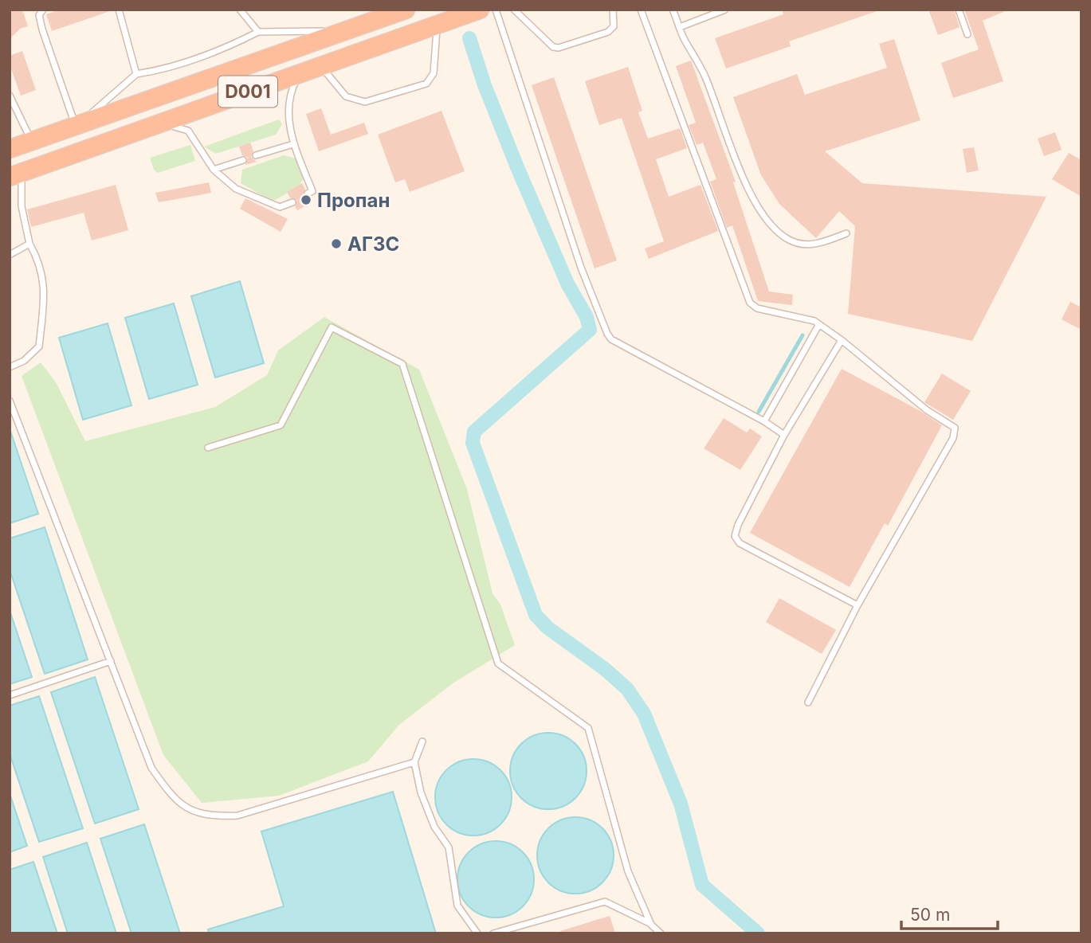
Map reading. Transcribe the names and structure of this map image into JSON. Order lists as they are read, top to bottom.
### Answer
{
  "streets": {
    "highway": ["D001"]
  },
  "places": ["Пропан", "АГЗС"],
  "scale_bar": "50 m"
}
